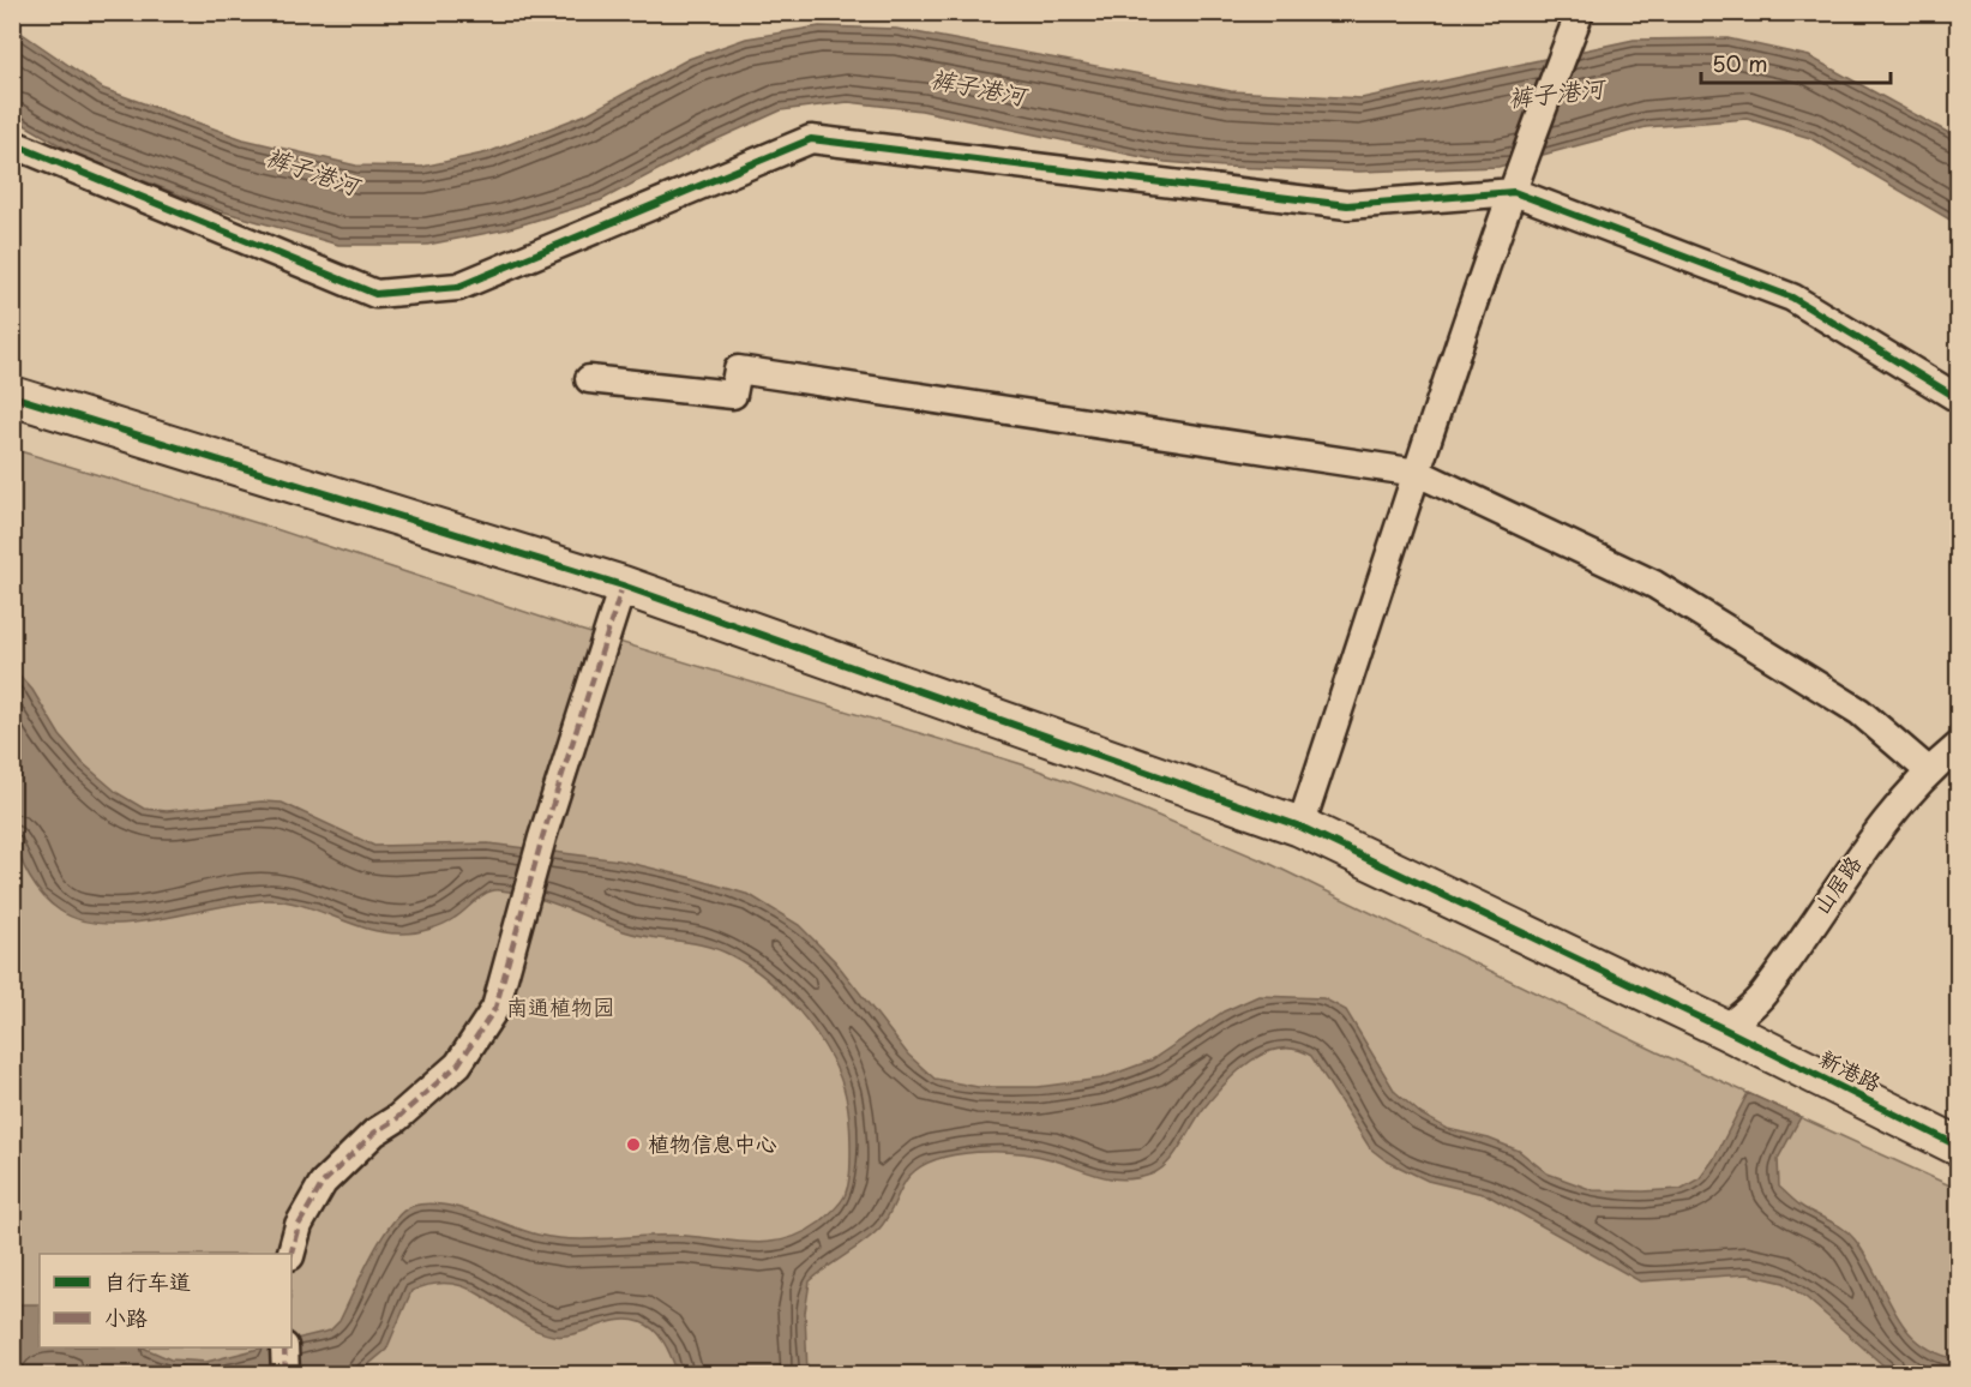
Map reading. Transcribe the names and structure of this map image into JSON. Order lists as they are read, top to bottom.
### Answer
{
  "streets": {
    "street": ["山居路", "新港路"]
  },
  "crossings": [
    ["山居路", "新港路"]
  ],
  "water": ["裤子港河"],
  "parks": ["南通植物园"],
  "places": ["植物信息中心"],
  "legend": ["自行车道", "小路"],
  "scale_bar": "50 m"
}
